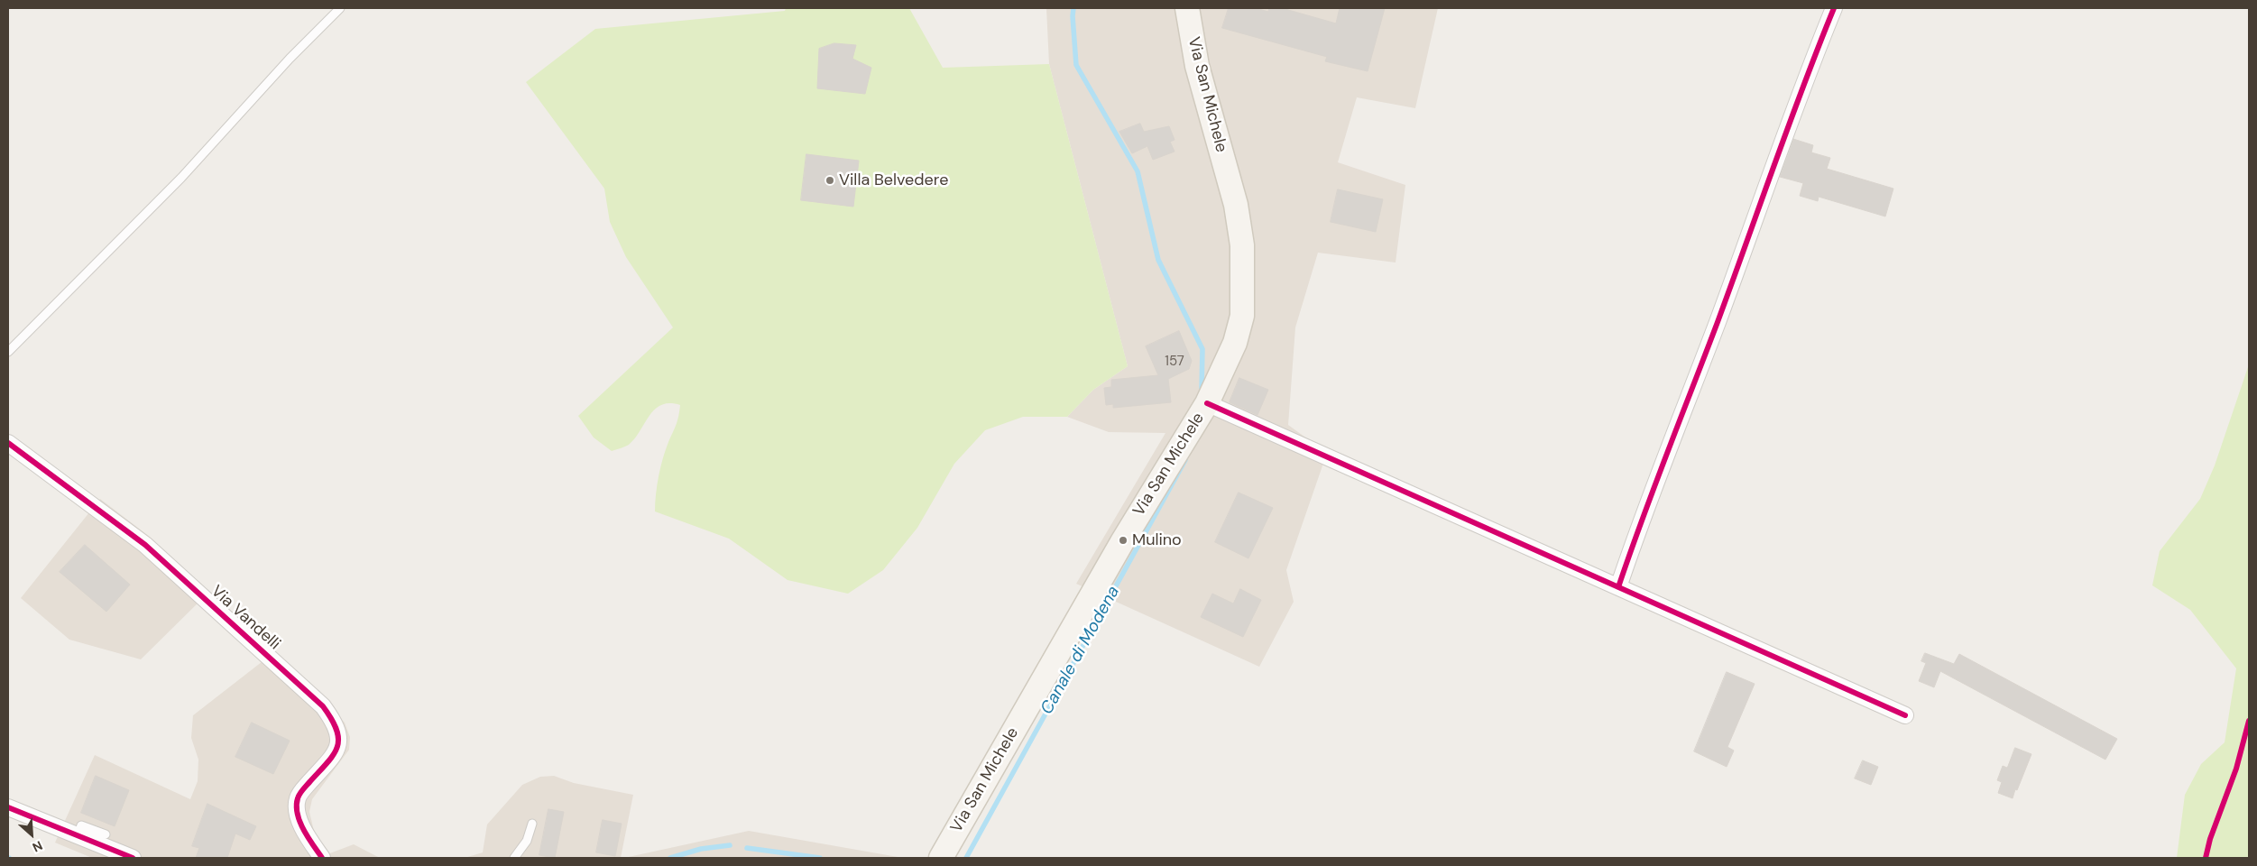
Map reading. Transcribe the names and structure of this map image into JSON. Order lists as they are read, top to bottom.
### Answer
{
  "streets": {
    "main road": ["Via San Michele"],
    "street": ["Via Vandelli"]
  },
  "water": ["Canale di Modena"],
  "places": ["Villa Belvedere", "Mulino"],
  "house_numbers": ["157"],
  "north": "bottom right"
}
